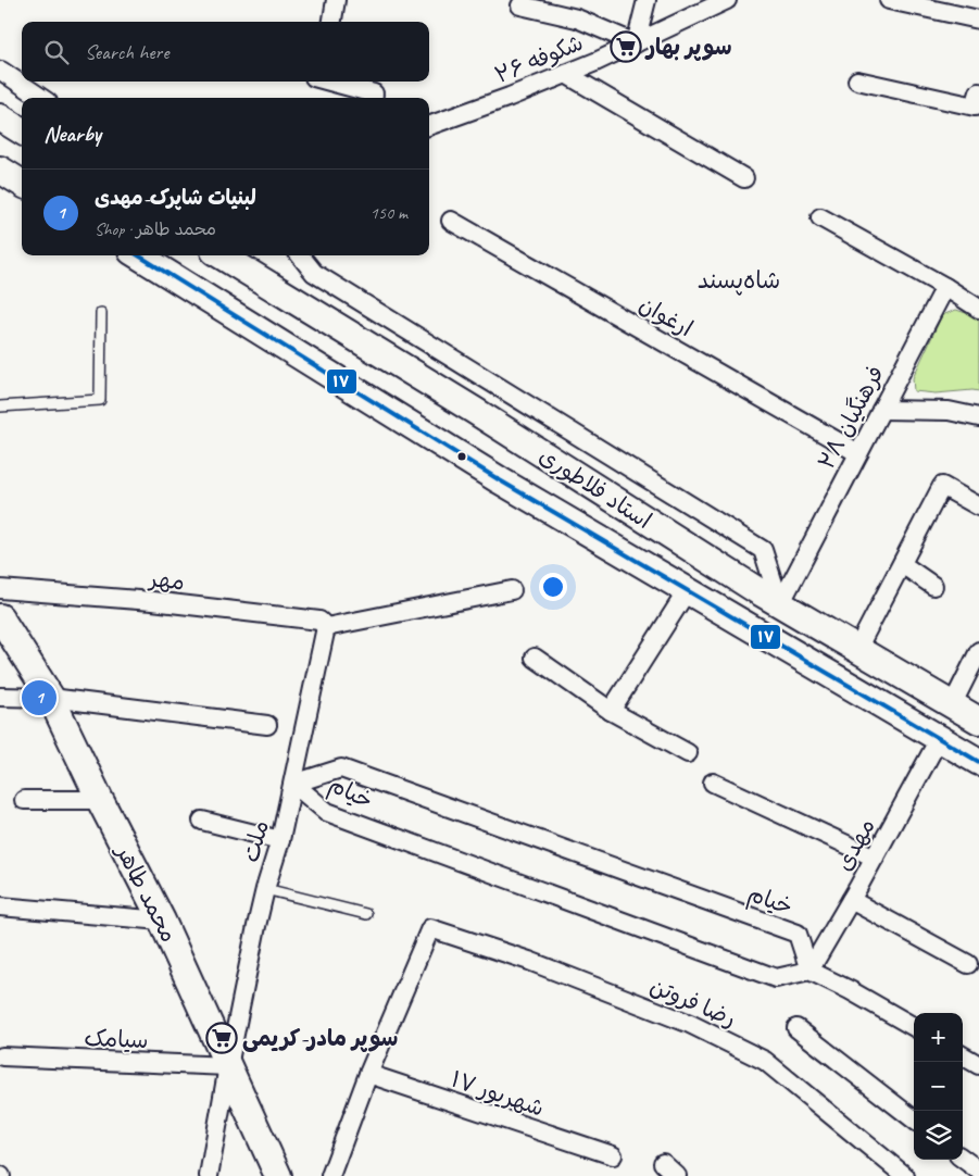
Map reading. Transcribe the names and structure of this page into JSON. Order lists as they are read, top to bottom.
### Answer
{
  "streets": {
    "main road": ["استاد فلاطوری", "محمد طاهر"],
    "street": [
      "شکوفه ۲۶",
      "ارغوان",
      "فرهنگیان ۲۸",
      "مهر",
      "خیام",
      "ملت",
      "مهدی",
      "رضا فروتن",
      "سیامک",
      "۱۷ شهریور"
    ]
  },
  "crossings": [
    ["ارغوان", "فرهنگیان ۲۸"],
    ["فرهنگیان ۲۸", "استاد فلاطوری"],
    ["استاد فلاطوری", "مهدی"],
    ["مهر", "ملت"],
    ["خیام", "ملت"],
    ["خیام", "مهدی"],
    ["ملت", "محمد طاهر"],
    ["ملت", "سیامک"],
    ["محمد طاهر", "سیامک"],
    ["رضا فروتن", "۱۷ شهریور"]
  ],
  "districts": ["شاه‌پسند"],
  "places": {
    "supermarket": ["سوپر بهار", "سوپر مادر-کریمی"]
  },
  "lines": ["transit line ۱۷"],
  "page": {
    "search": "Search here",
    "heading": "Nearby",
    "list": [
      {
        "mark": "1",
        "name": "لبنیات شاپرک-مهدی",
        "note": "Shop · محمد طاهر",
        "value": "150 m"
      }
    ],
    "pins": "1",
    "map_buttons": ["+", "−"]
  }
}
